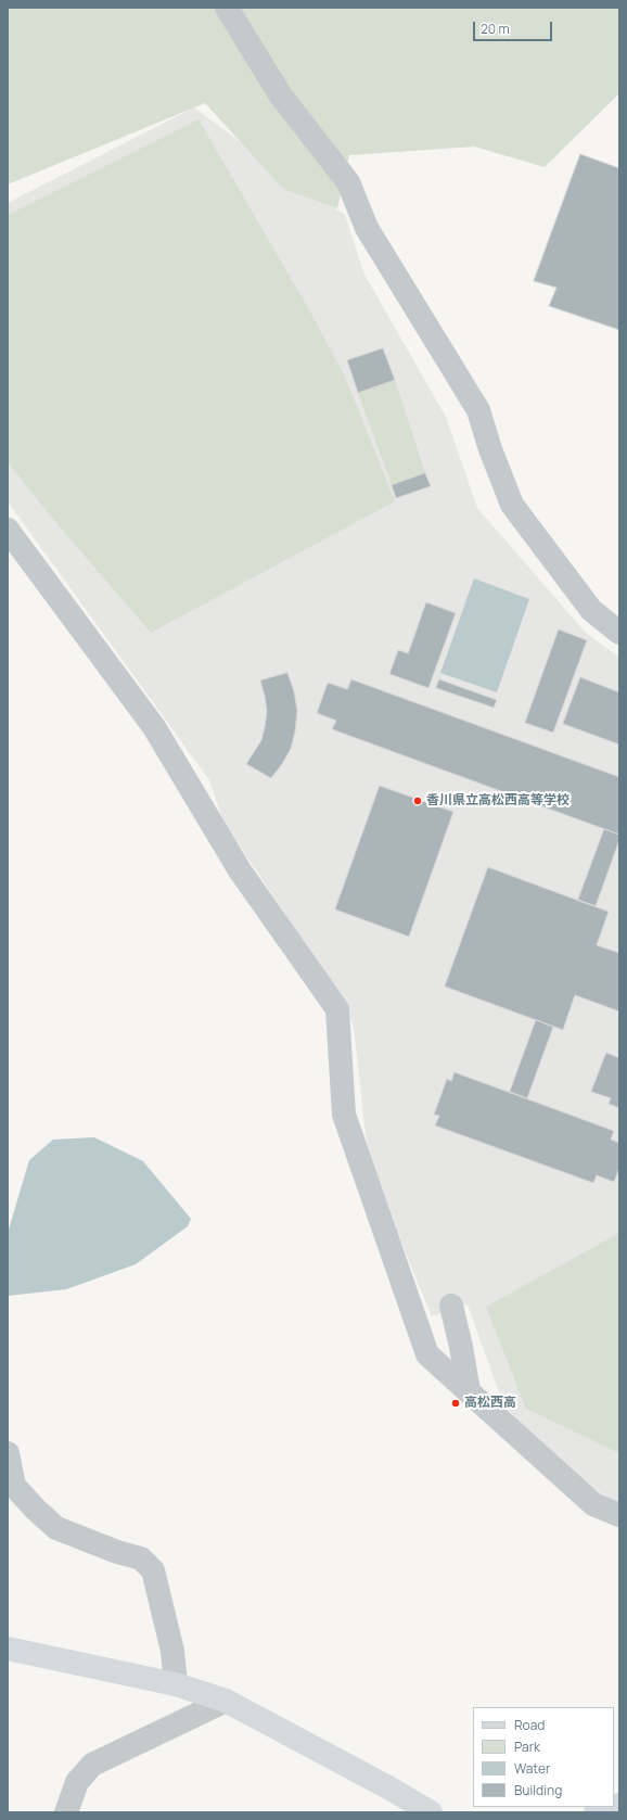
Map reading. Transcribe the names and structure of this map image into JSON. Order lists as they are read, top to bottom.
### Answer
{
  "places": ["香川県立高松西高等学校", "高松西高"],
  "legend": [
    "Road",
    "Park",
    "Water",
    "Building"
  ],
  "scale_bar": "20 m"
}
